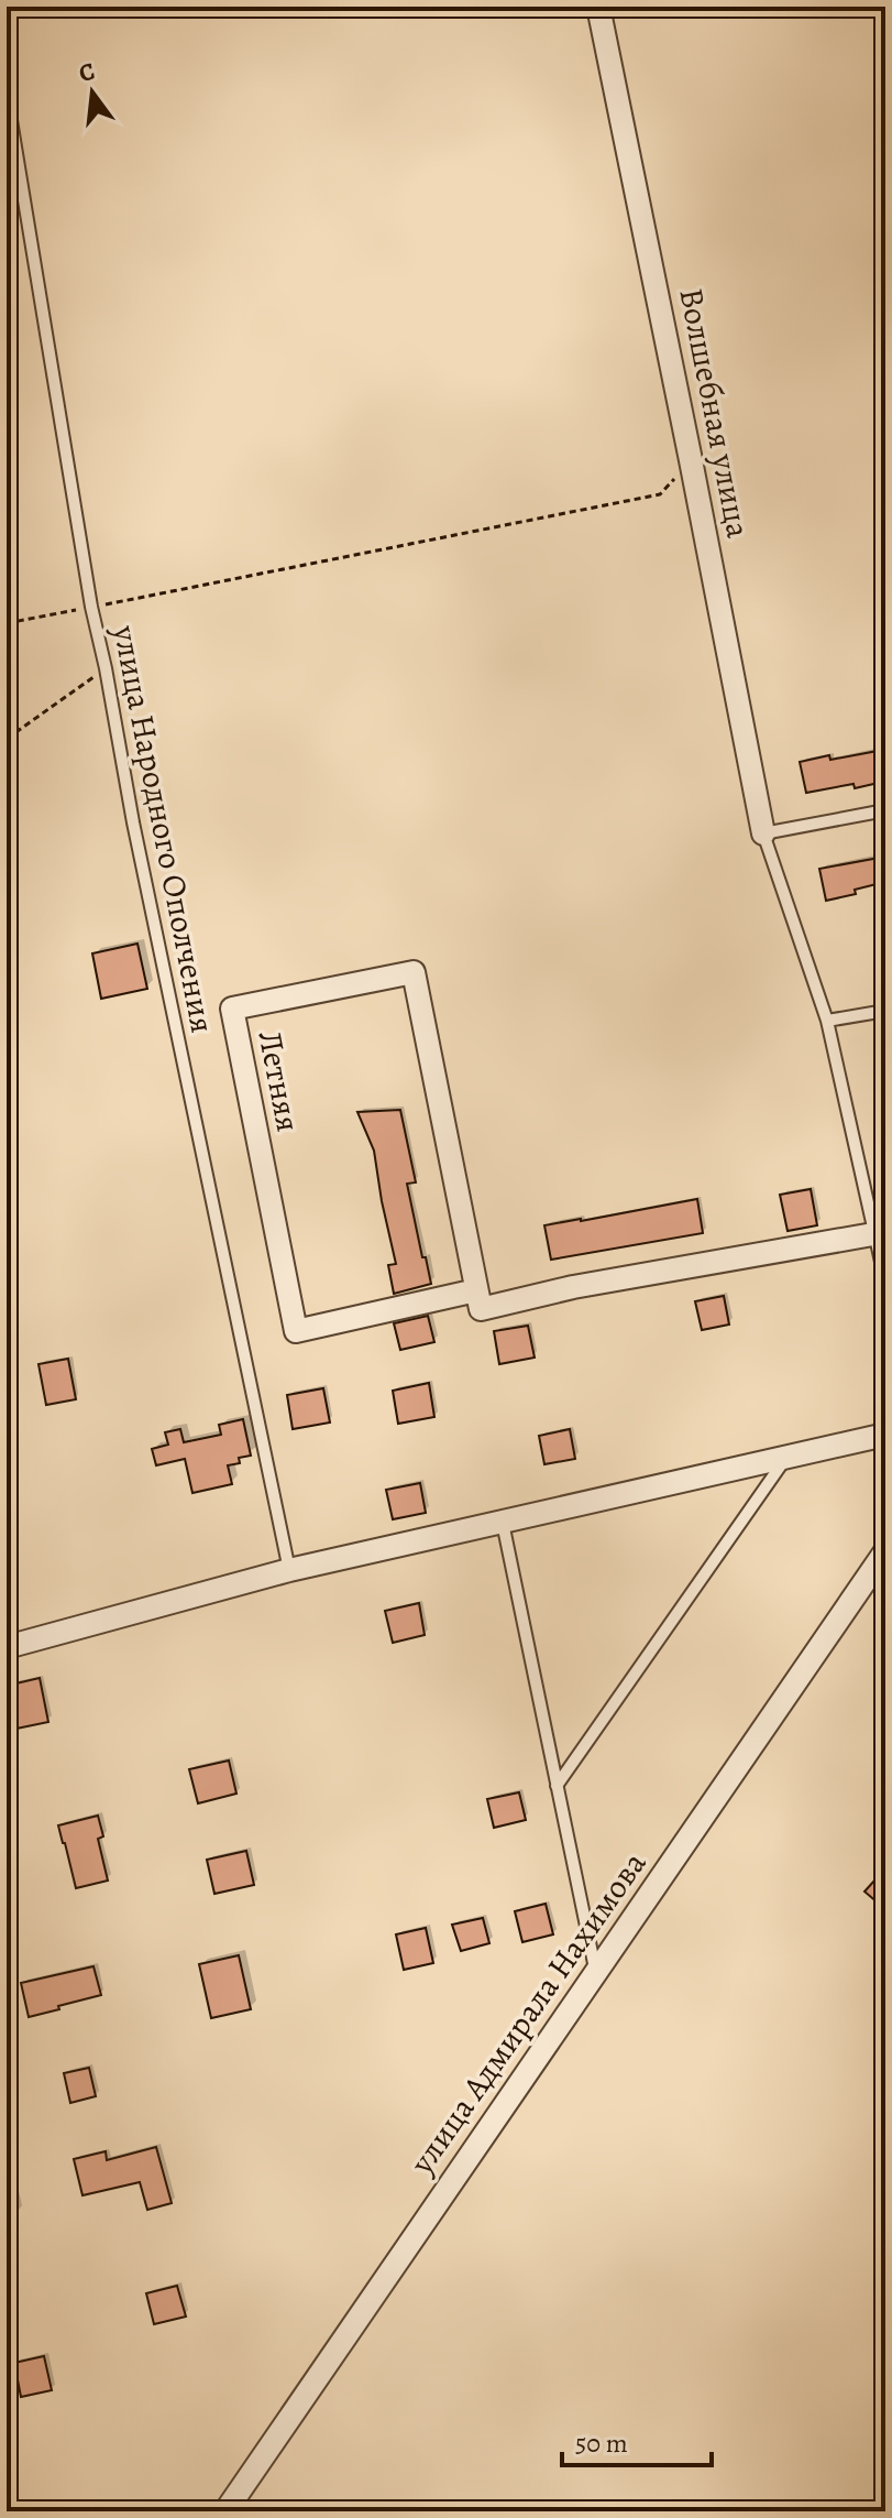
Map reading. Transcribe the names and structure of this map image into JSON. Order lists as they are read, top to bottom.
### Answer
{
  "streets": {
    "street": ["Волшебная улица", "Летняя", "улица Адмирала Нахимова"],
    "lane": ["улица Народного Ополчения"]
  },
  "scale_bar": "50 m",
  "north": "top"
}
